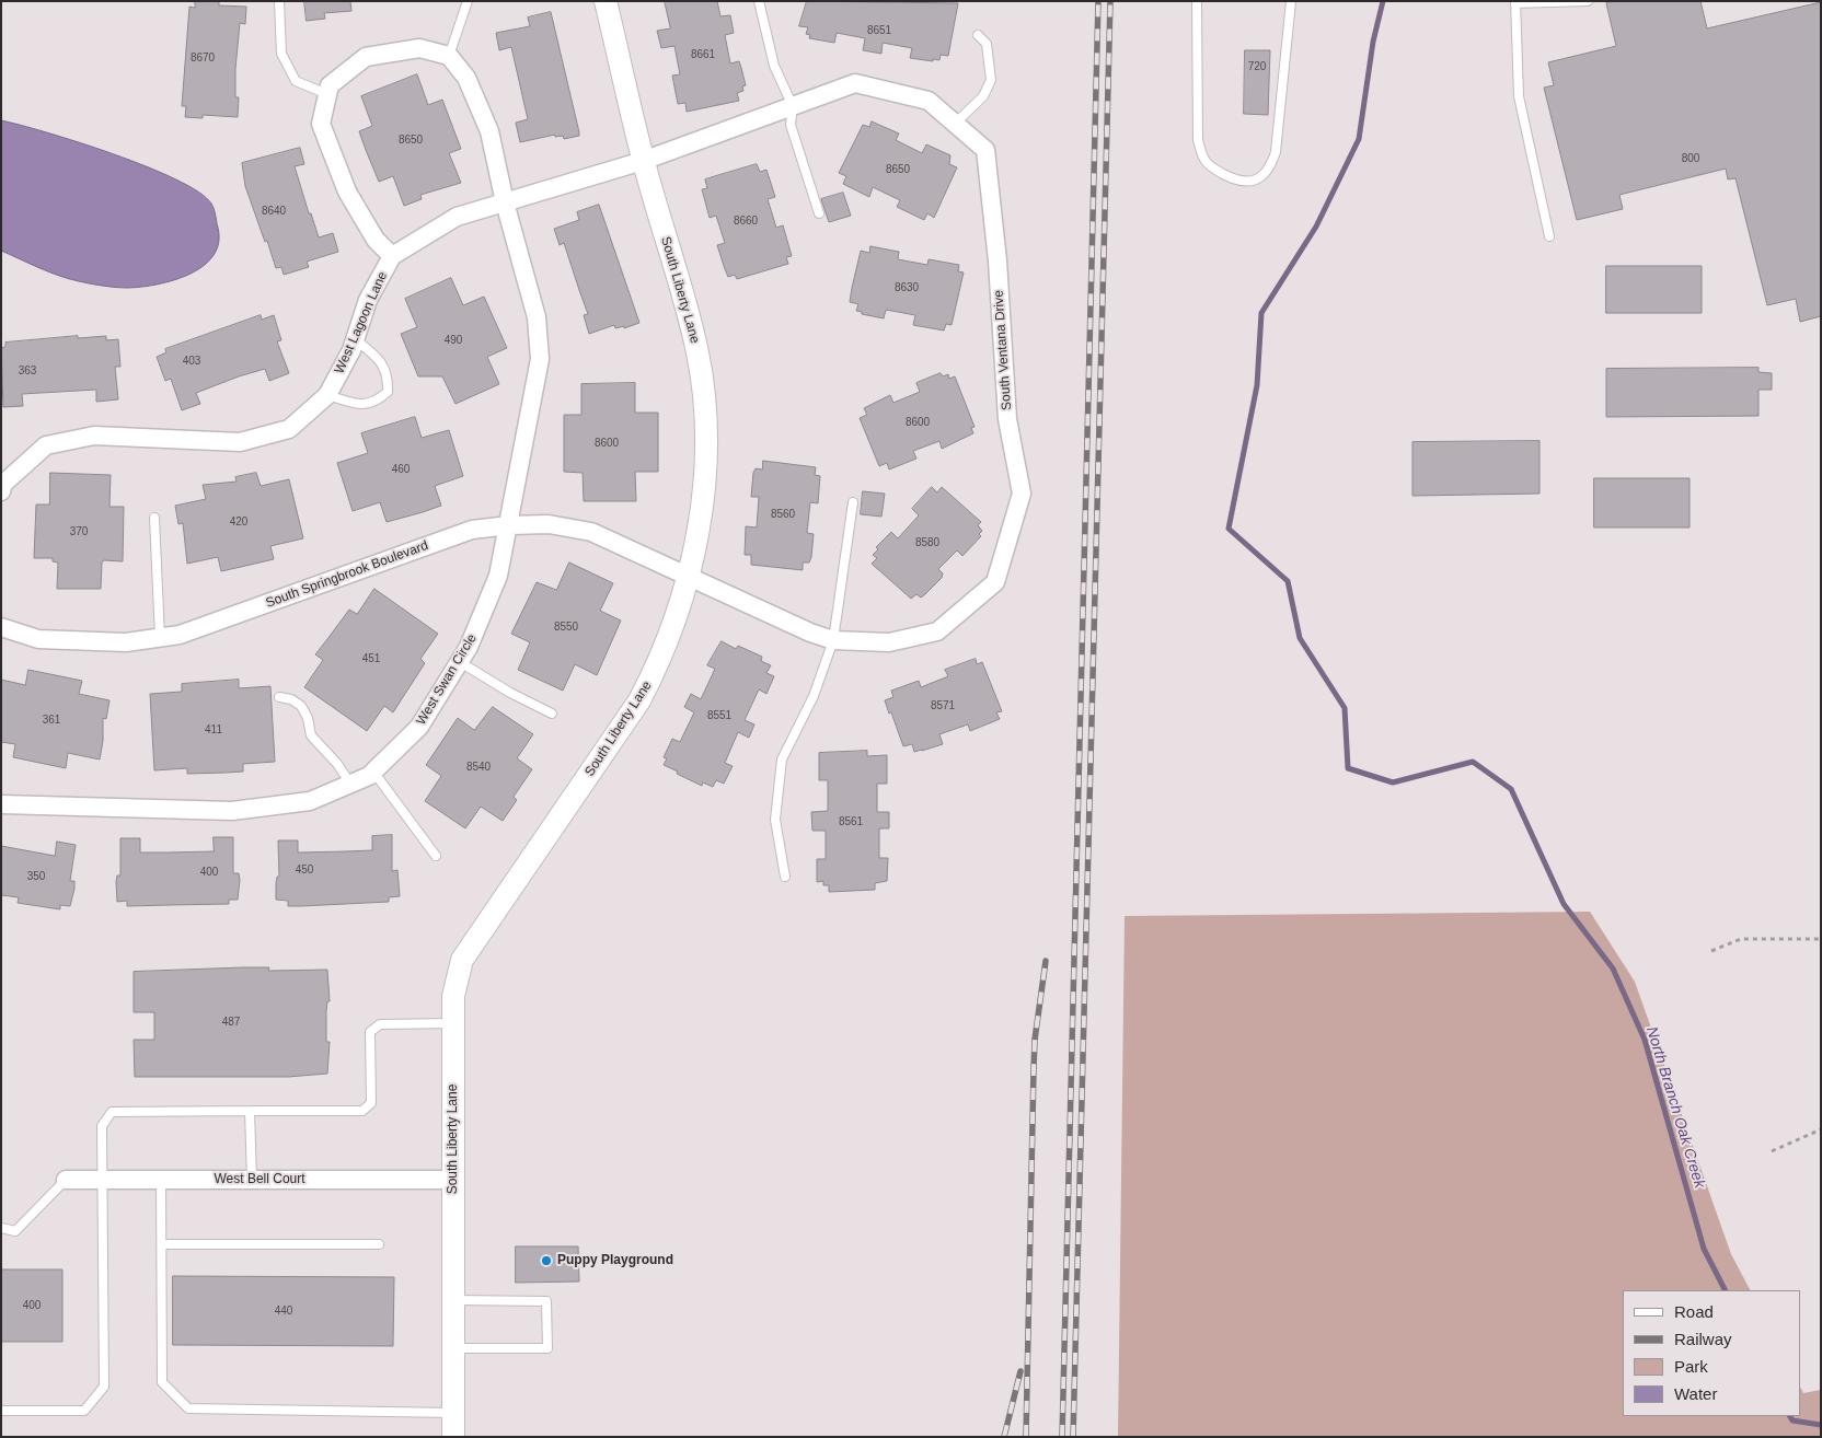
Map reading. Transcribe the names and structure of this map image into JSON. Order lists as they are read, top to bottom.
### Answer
{
  "streets": {
    "street": [
      "South Liberty Lane",
      "West Lagoon Lane",
      "South Ventana Drive",
      "South Springbrook Boulevard",
      "West Swan Circle",
      "West Bell Court"
    ]
  },
  "crossings": [
    ["South Liberty Lane", "West Lagoon Lane"],
    ["South Liberty Lane", "South Ventana Drive"],
    ["South Liberty Lane", "South Springbrook Boulevard"],
    ["South Liberty Lane", "West Bell Court"],
    ["West Lagoon Lane", "South Ventana Drive"],
    ["West Lagoon Lane", "West Swan Circle"],
    ["South Ventana Drive", "South Springbrook Boulevard"],
    ["South Springbrook Boulevard", "West Swan Circle"]
  ],
  "water": ["North Branch Oak Creek"],
  "places": ["Puppy Playground"],
  "house_numbers": [
    "8651",
    "8661",
    "8670",
    "720",
    "8650",
    "800",
    "8650",
    "8640",
    "8660",
    "8630",
    "490",
    "403",
    "363",
    "8600",
    "8600",
    "460",
    "8560",
    "420",
    "370",
    "8580",
    "8550",
    "451",
    "8571",
    "8551",
    "361",
    "411",
    "8540",
    "8561",
    "450",
    "400",
    "350",
    "487",
    "400",
    "440"
  ],
  "legend": [
    "Road",
    "Railway",
    "Park",
    "Water"
  ]
}
